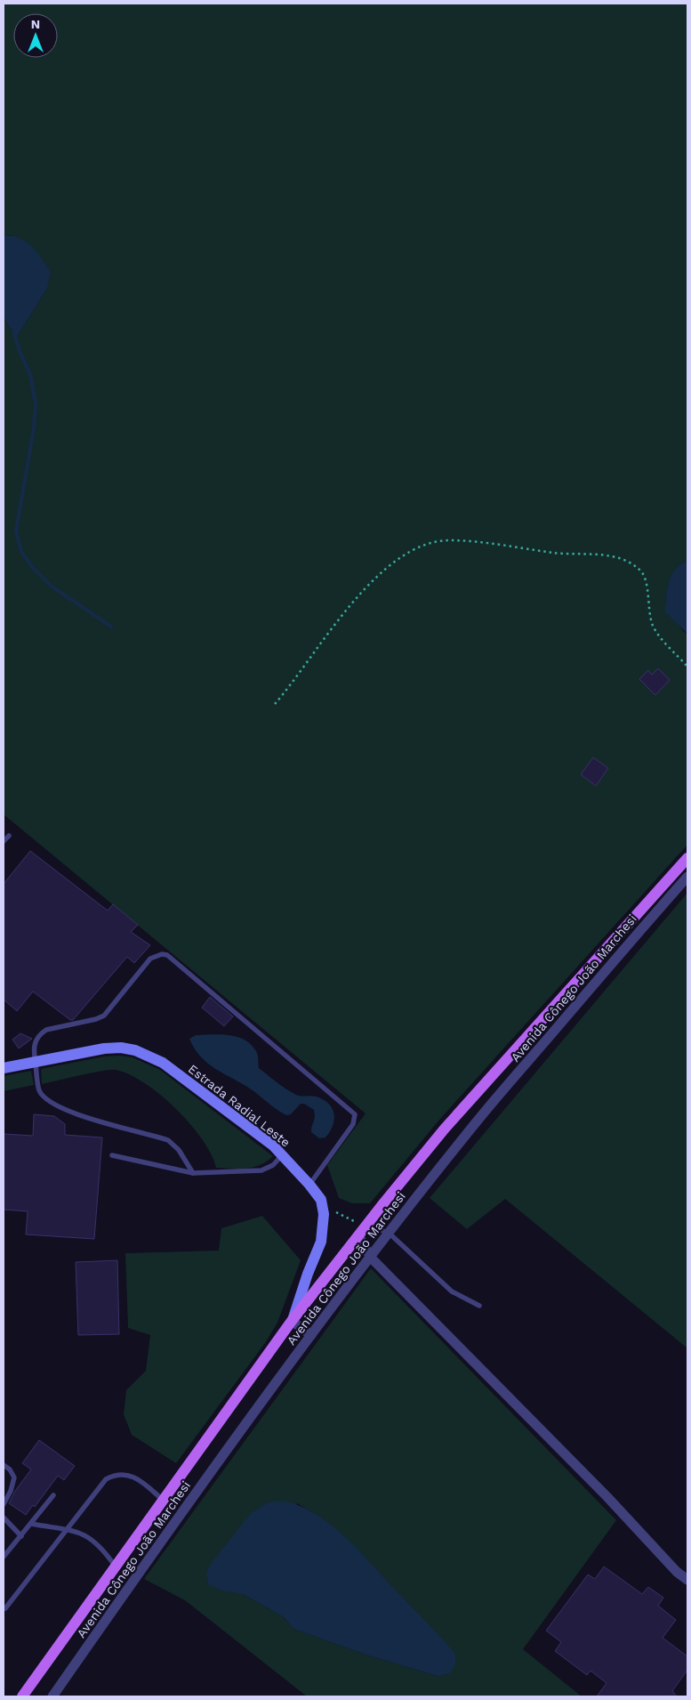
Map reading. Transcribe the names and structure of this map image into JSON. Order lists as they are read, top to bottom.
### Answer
{
  "streets": {
    "street": ["Avenida Cônego João Marchesi", "Estrada Radial Leste"]
  },
  "north": "top"
}
